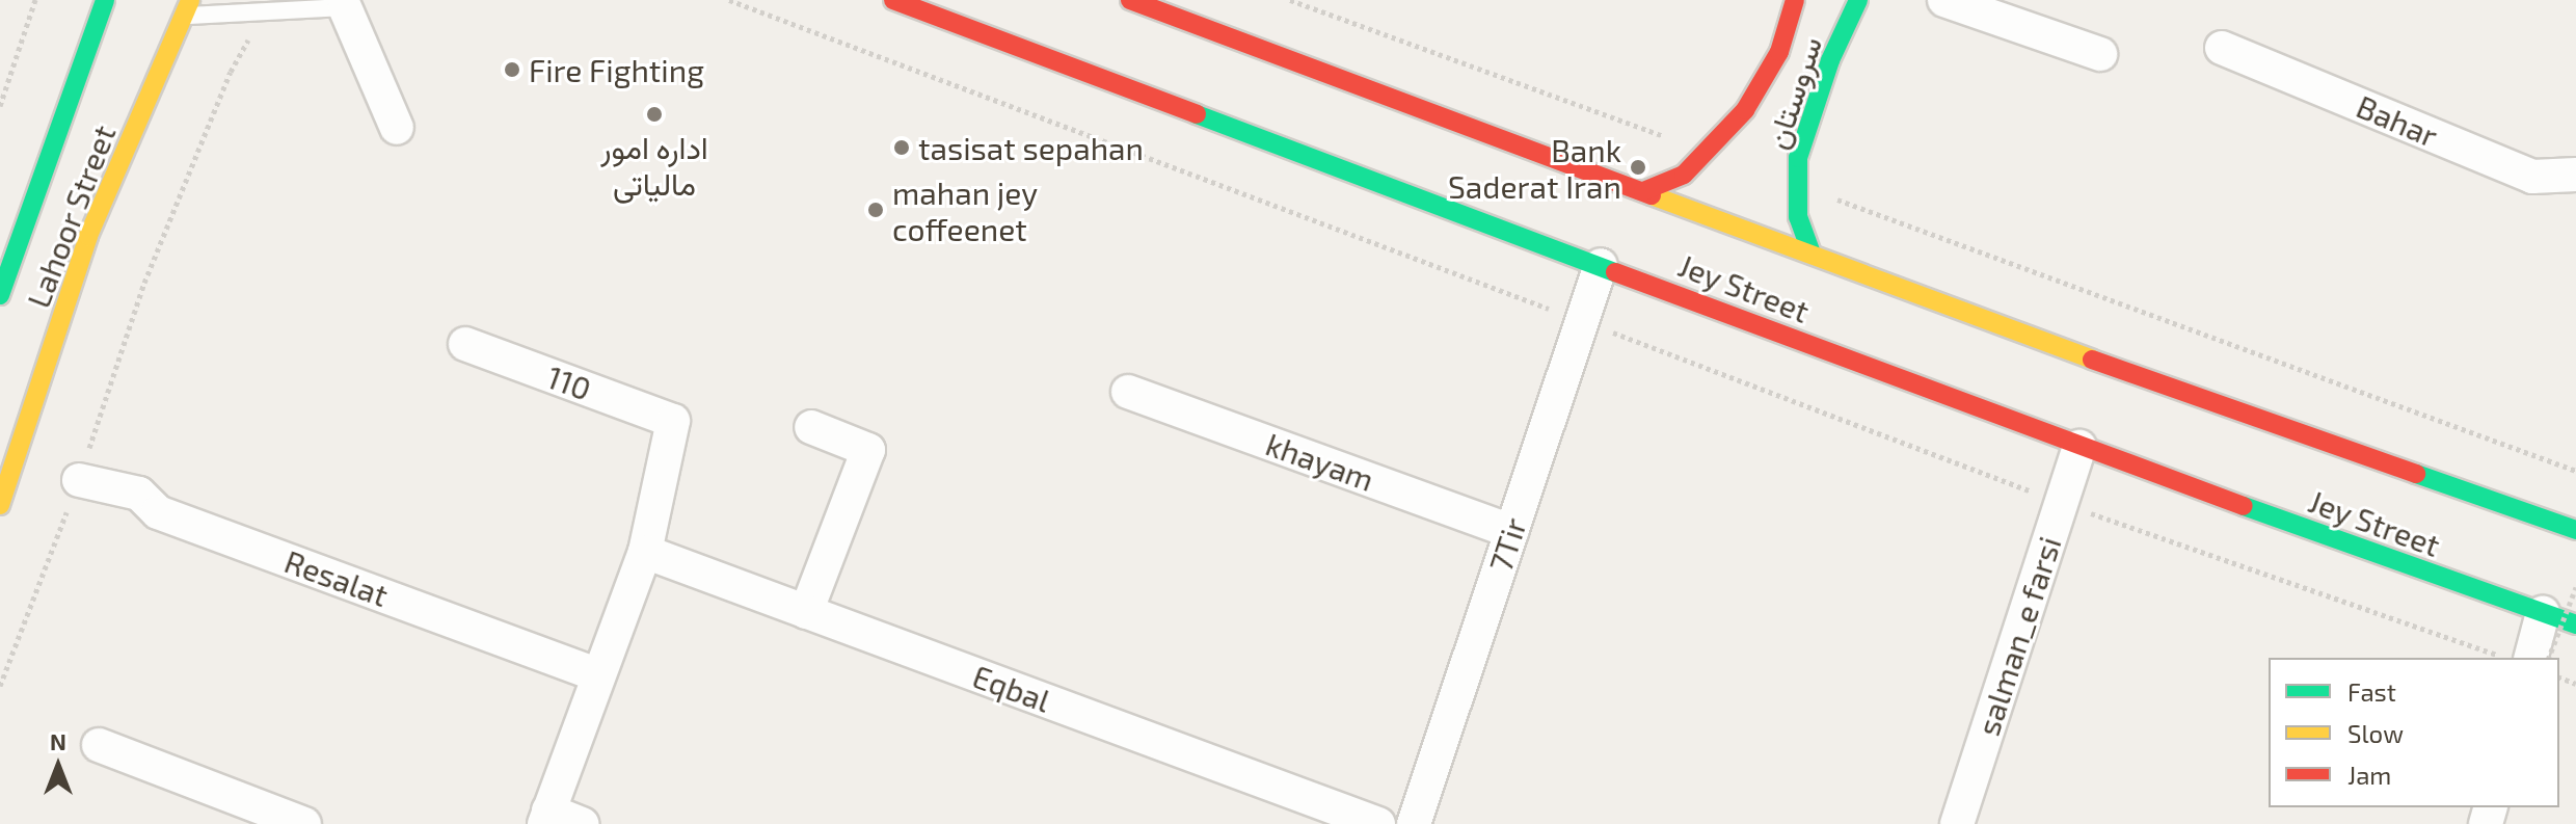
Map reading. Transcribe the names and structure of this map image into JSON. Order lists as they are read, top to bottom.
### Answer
{
  "streets": {
    "main road": ["سروستان", "Lahoor Street", "Jey Street"],
    "street": [
      "Bahar",
      "110",
      "khayam",
      "7Tir",
      "Resalat",
      "salman_e farsi",
      "Eqbal"
    ]
  },
  "crossings": [
    ["سروستان", "Jey Street"],
    ["Jey Street", "7Tir"],
    ["Jey Street", "salman_e farsi"],
    ["110", "Eqbal"],
    ["khayam", "7Tir"]
  ],
  "places": [
    "Fire Fighting",
    "اداره امور مالیاتی",
    "tasisat sepahan",
    "Bank Saderat Iran",
    "mahan jey coffeenet"
  ],
  "legend": ["Fast", "Slow", "Jam"],
  "north": "top"
}
